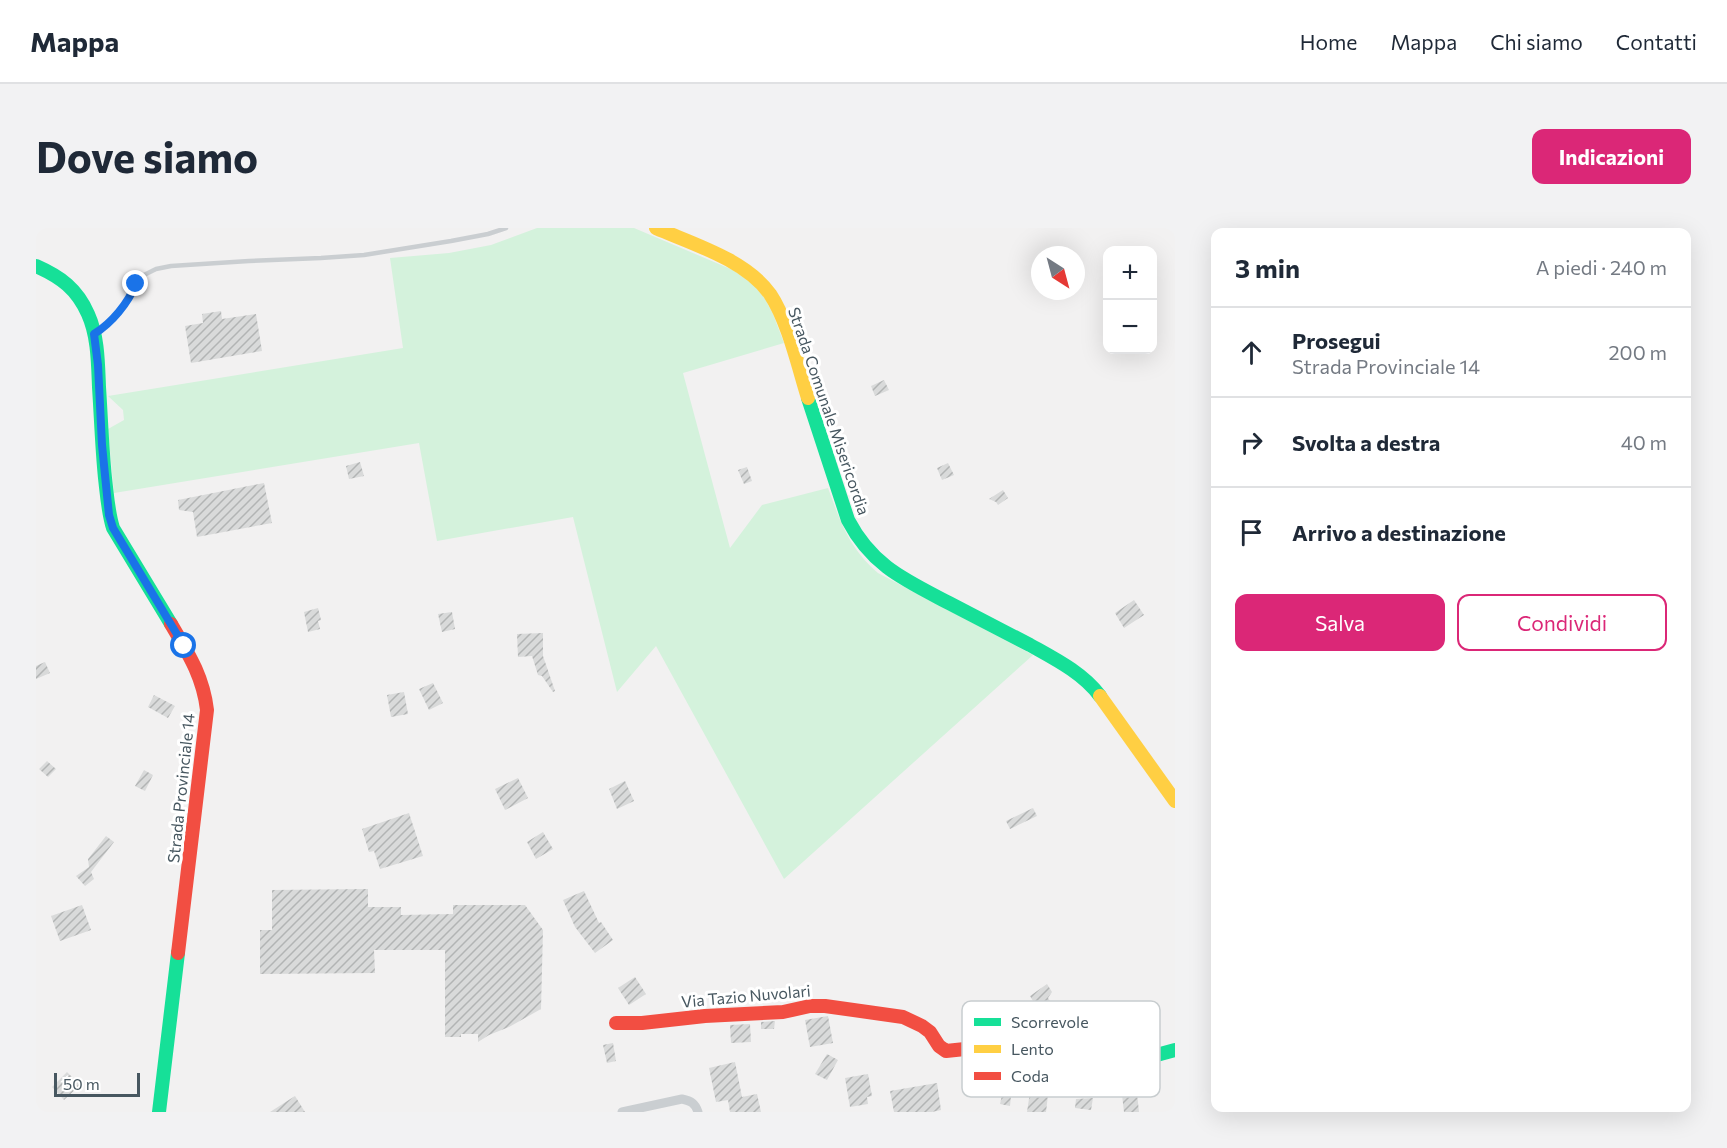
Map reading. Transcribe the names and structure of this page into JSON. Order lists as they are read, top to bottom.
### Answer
{
  "streets": {
    "street": ["Strada Comunale Misericordia", "Strada Provinciale 14", "Via Tazio Nuvolari"]
  },
  "legend": ["Scorrevole", "Lento", "Coda"],
  "scale_bar": "50 m",
  "north": "bottom right",
  "page": {
    "header": "Mappa",
    "nav": [
      "Home",
      "Mappa",
      "Chi siamo",
      "Contatti"
    ],
    "buttons": [
      "Indicazioni",
      ["Salva", "Condividi"]
    ],
    "title": "Dove siamo",
    "heading": ["3 min", "A piedi · 240 m"],
    "map_buttons": ["+", "−"],
    "list": [
      ["Prosegui", "Strada Provinciale 14", "200 m"],
      ["Svolta a destra", "40 m"],
      "Arrivo a destinazione"
    ],
    "scale": "50 m"
  }
}
